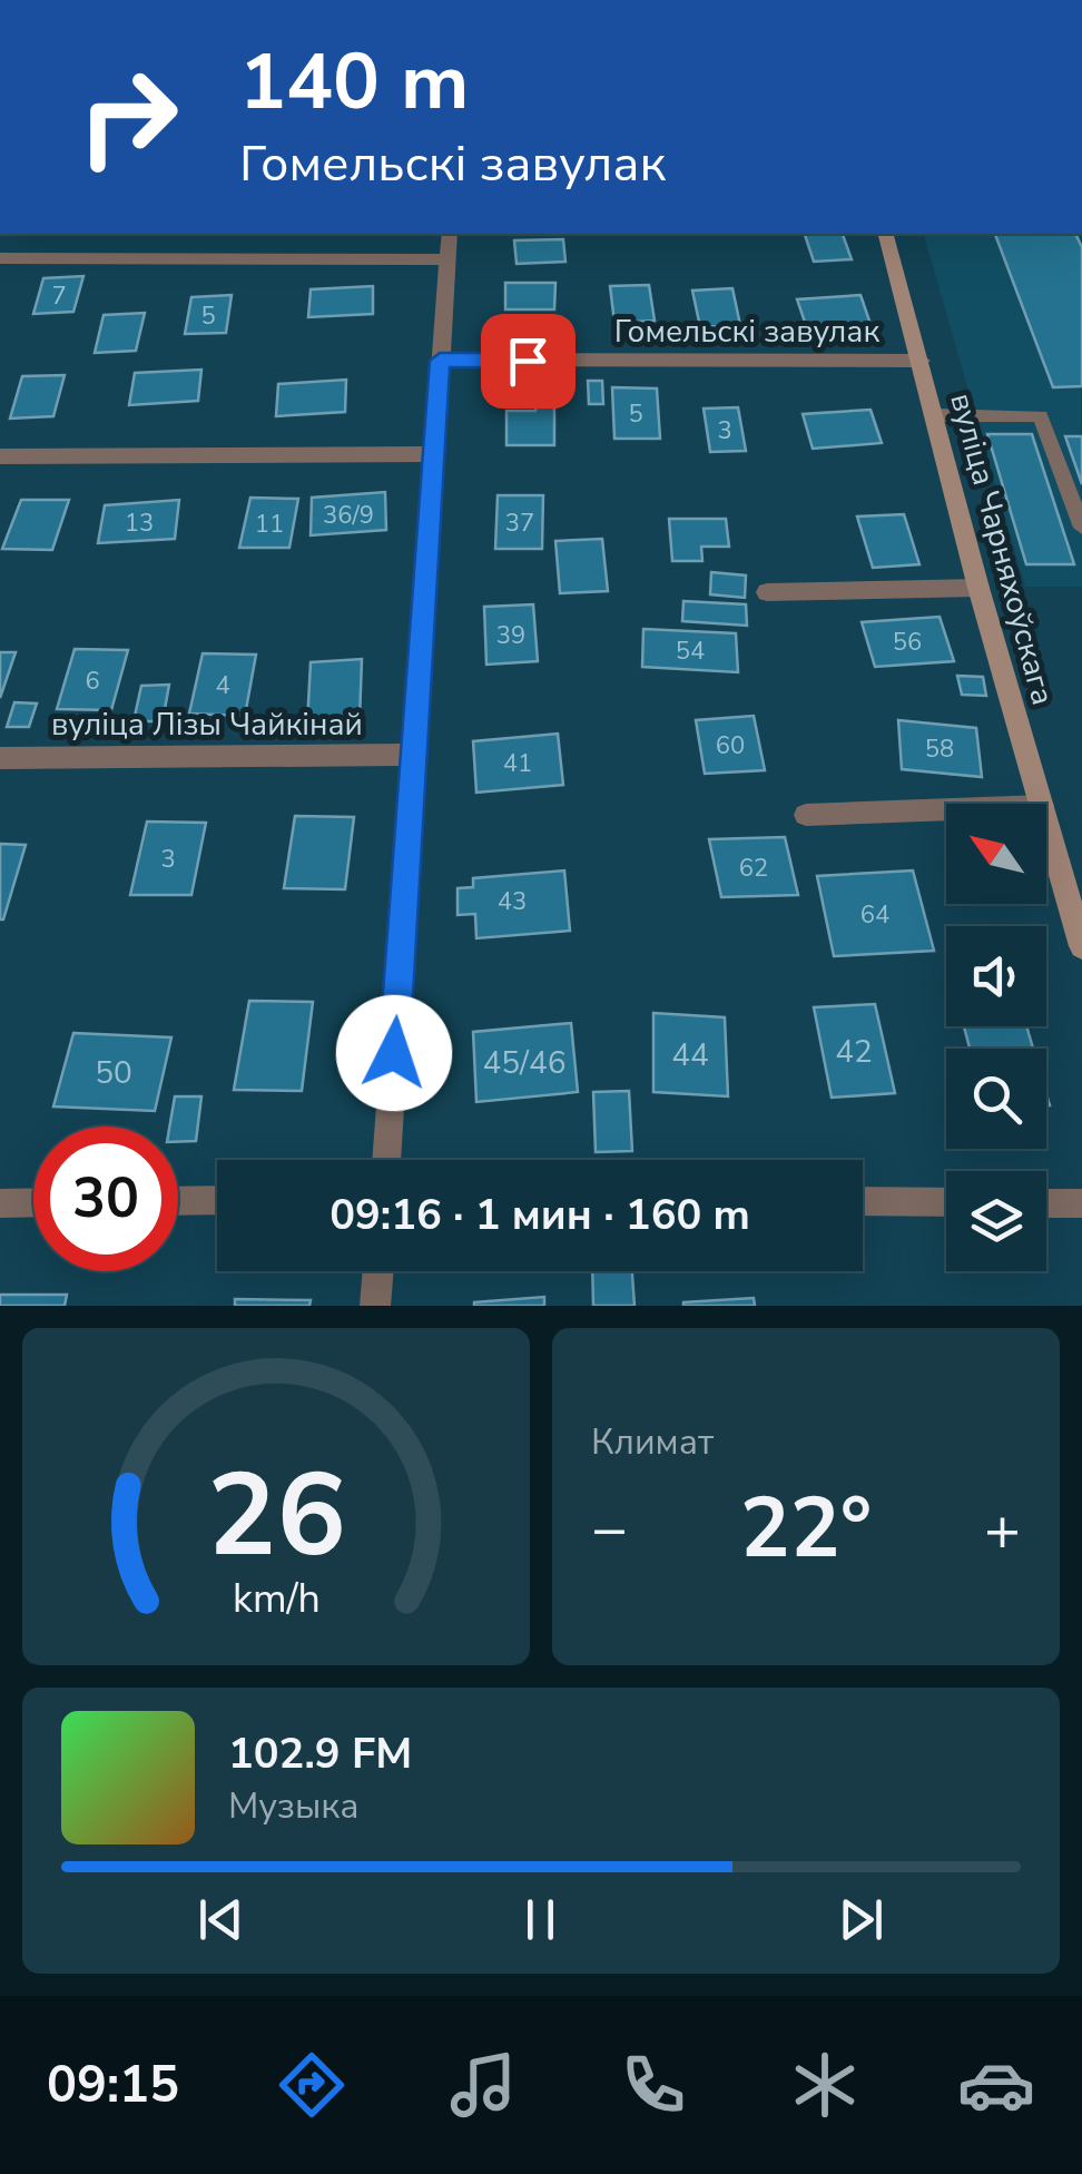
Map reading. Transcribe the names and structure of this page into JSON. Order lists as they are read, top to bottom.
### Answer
{
  "streets": {
    "street": ["Гомельскі завулак", "вуліца Чарняхоўскага", "вуліца Лізы Чайкінай"]
  },
  "crossings": [
    ["Гомельскі завулак", "вуліца Чарняхоўскага"]
  ],
  "house_numbers": [
    "7",
    "5",
    "5",
    "3",
    "36/9",
    "13",
    "37",
    "11",
    "39",
    "56",
    "54",
    "6",
    "4",
    "60",
    "58",
    "41",
    "3",
    "62",
    "43",
    "64",
    "42",
    "44",
    "45/46",
    "50"
  ],
  "north": "top left",
  "page": {
    "turn": ["140 m", "Гомельскі завулак"],
    "limit": "30",
    "trip": "09:16 · 1 мин · 160 m",
    "tile": "Климат",
    "heat": ["−", "22°", "+"],
    "song": ["102.9 FM", "Музыка"],
    "tabs": "09:15",
    "gauge": ["26", "km/h"]
  }
}
